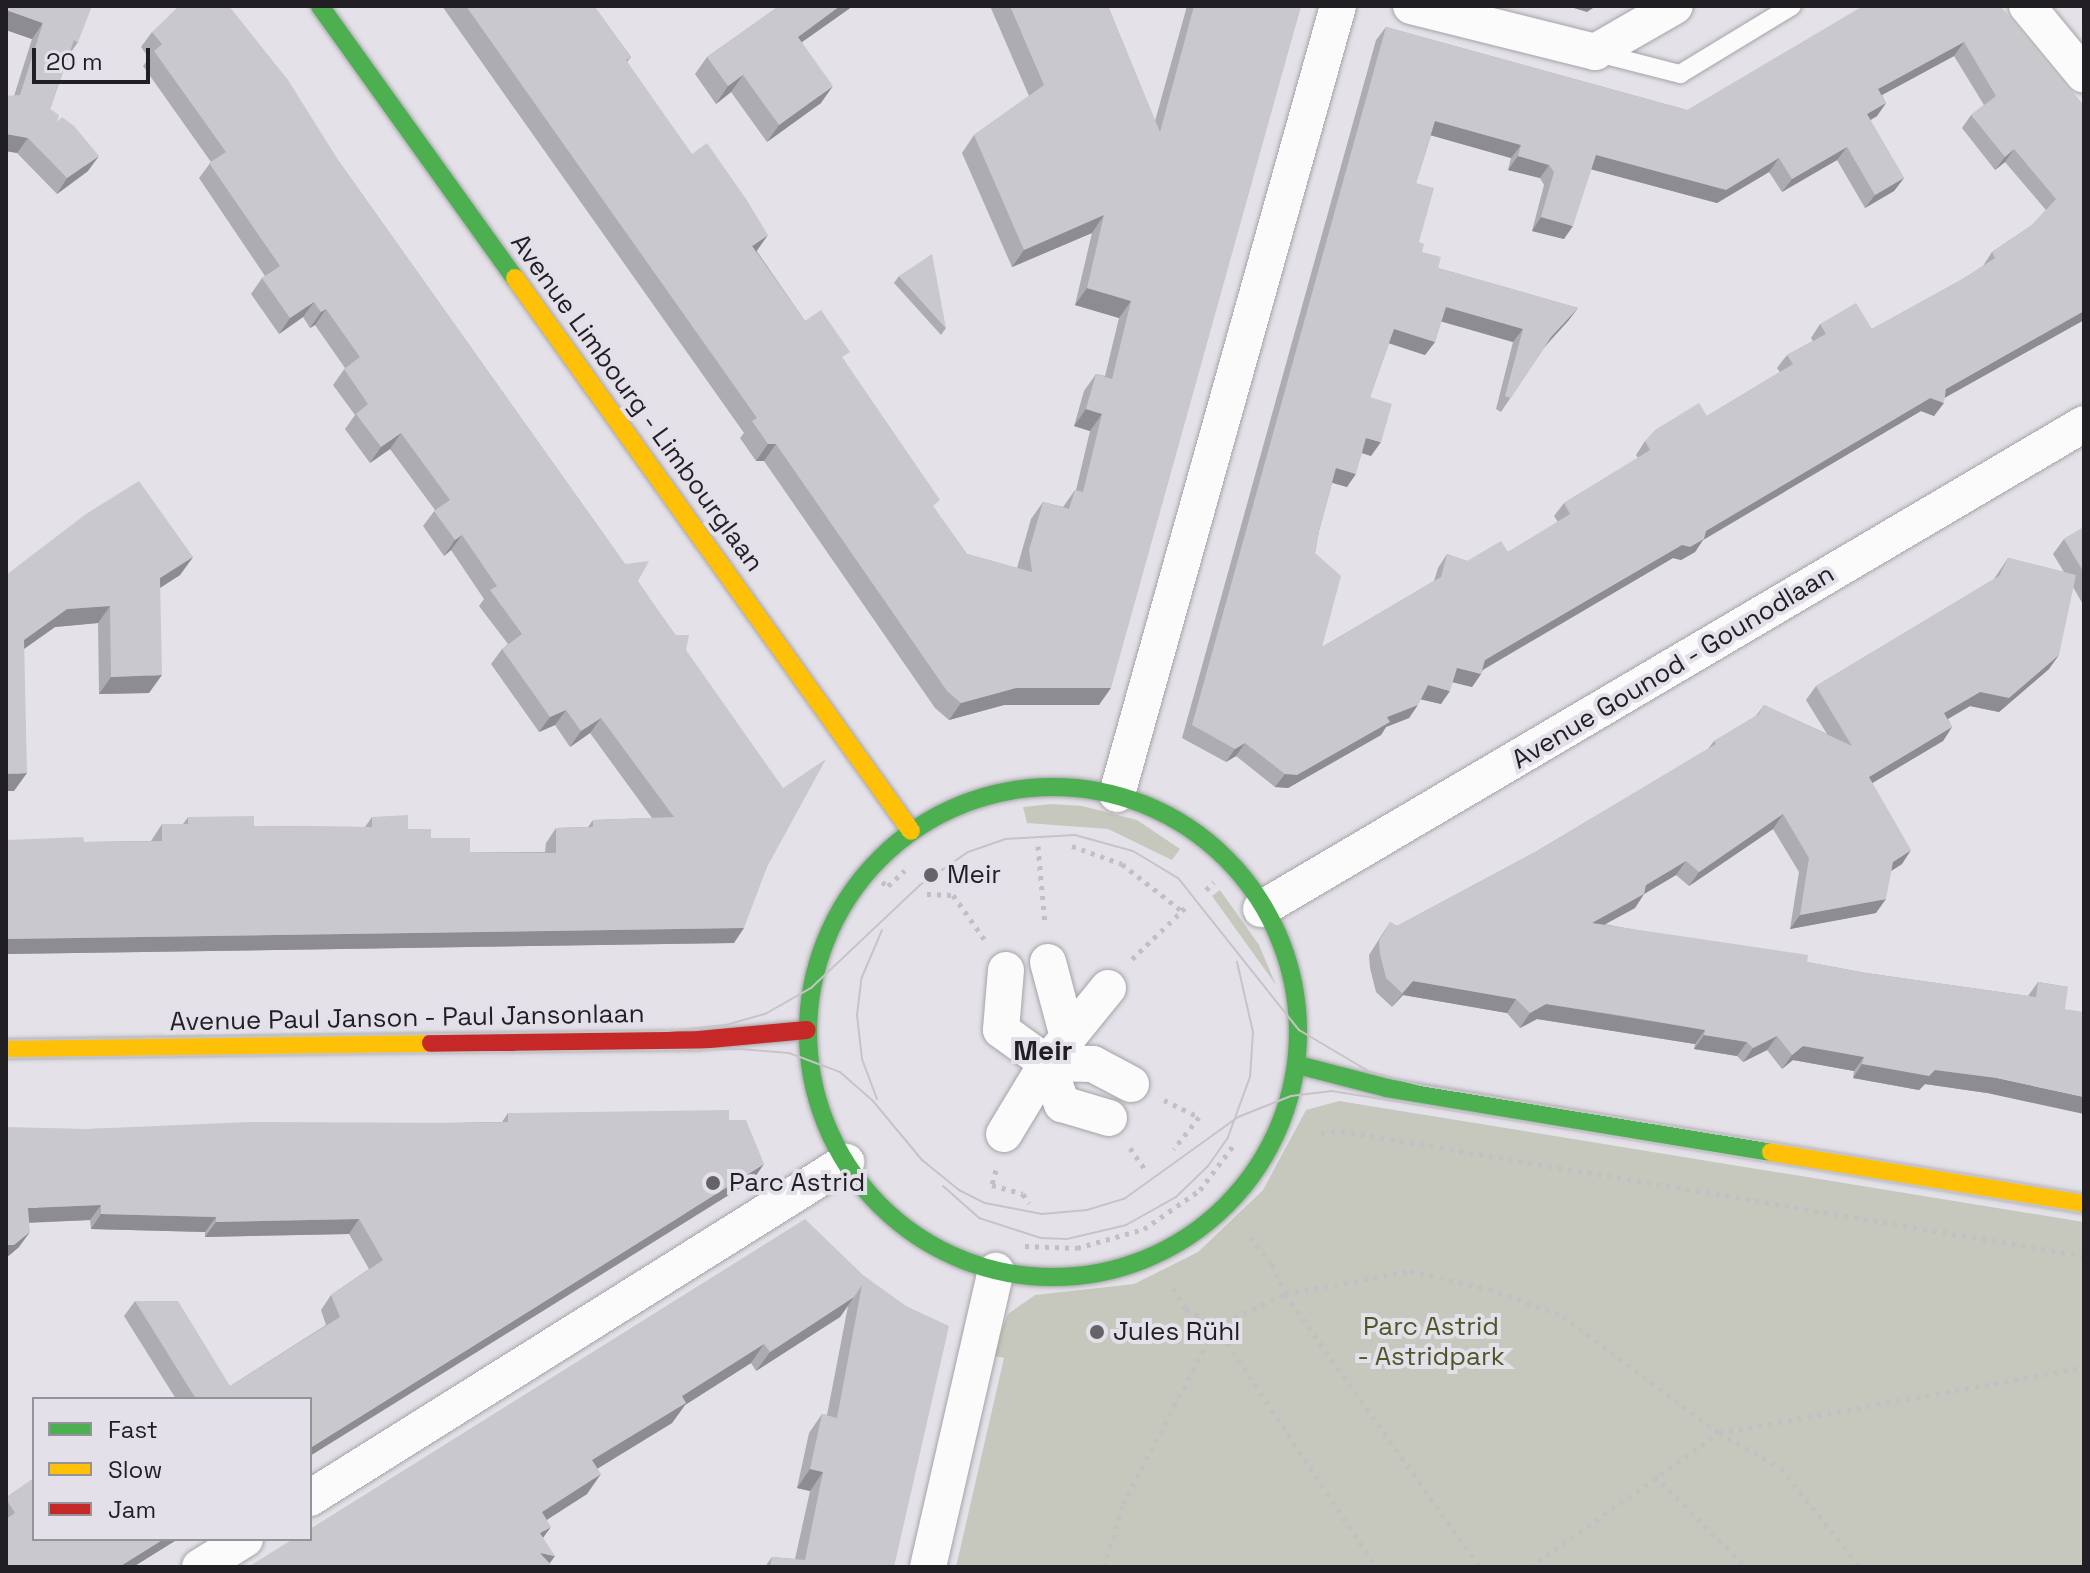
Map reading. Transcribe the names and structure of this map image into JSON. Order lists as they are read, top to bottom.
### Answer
{
  "streets": {
    "street": ["Avenue Limbourg - Limbourglaan", "Avenue Gounod - Gounodlaan", "Avenue Paul Janson - Paul Jansonlaan"]
  },
  "districts": ["Meir"],
  "parks": ["Parc Astrid - Astridpark"],
  "places": ["Meir", "Parc Astrid", "Jules Rühl"],
  "legend": ["Fast", "Slow", "Jam"],
  "scale_bar": "20 m"
}
